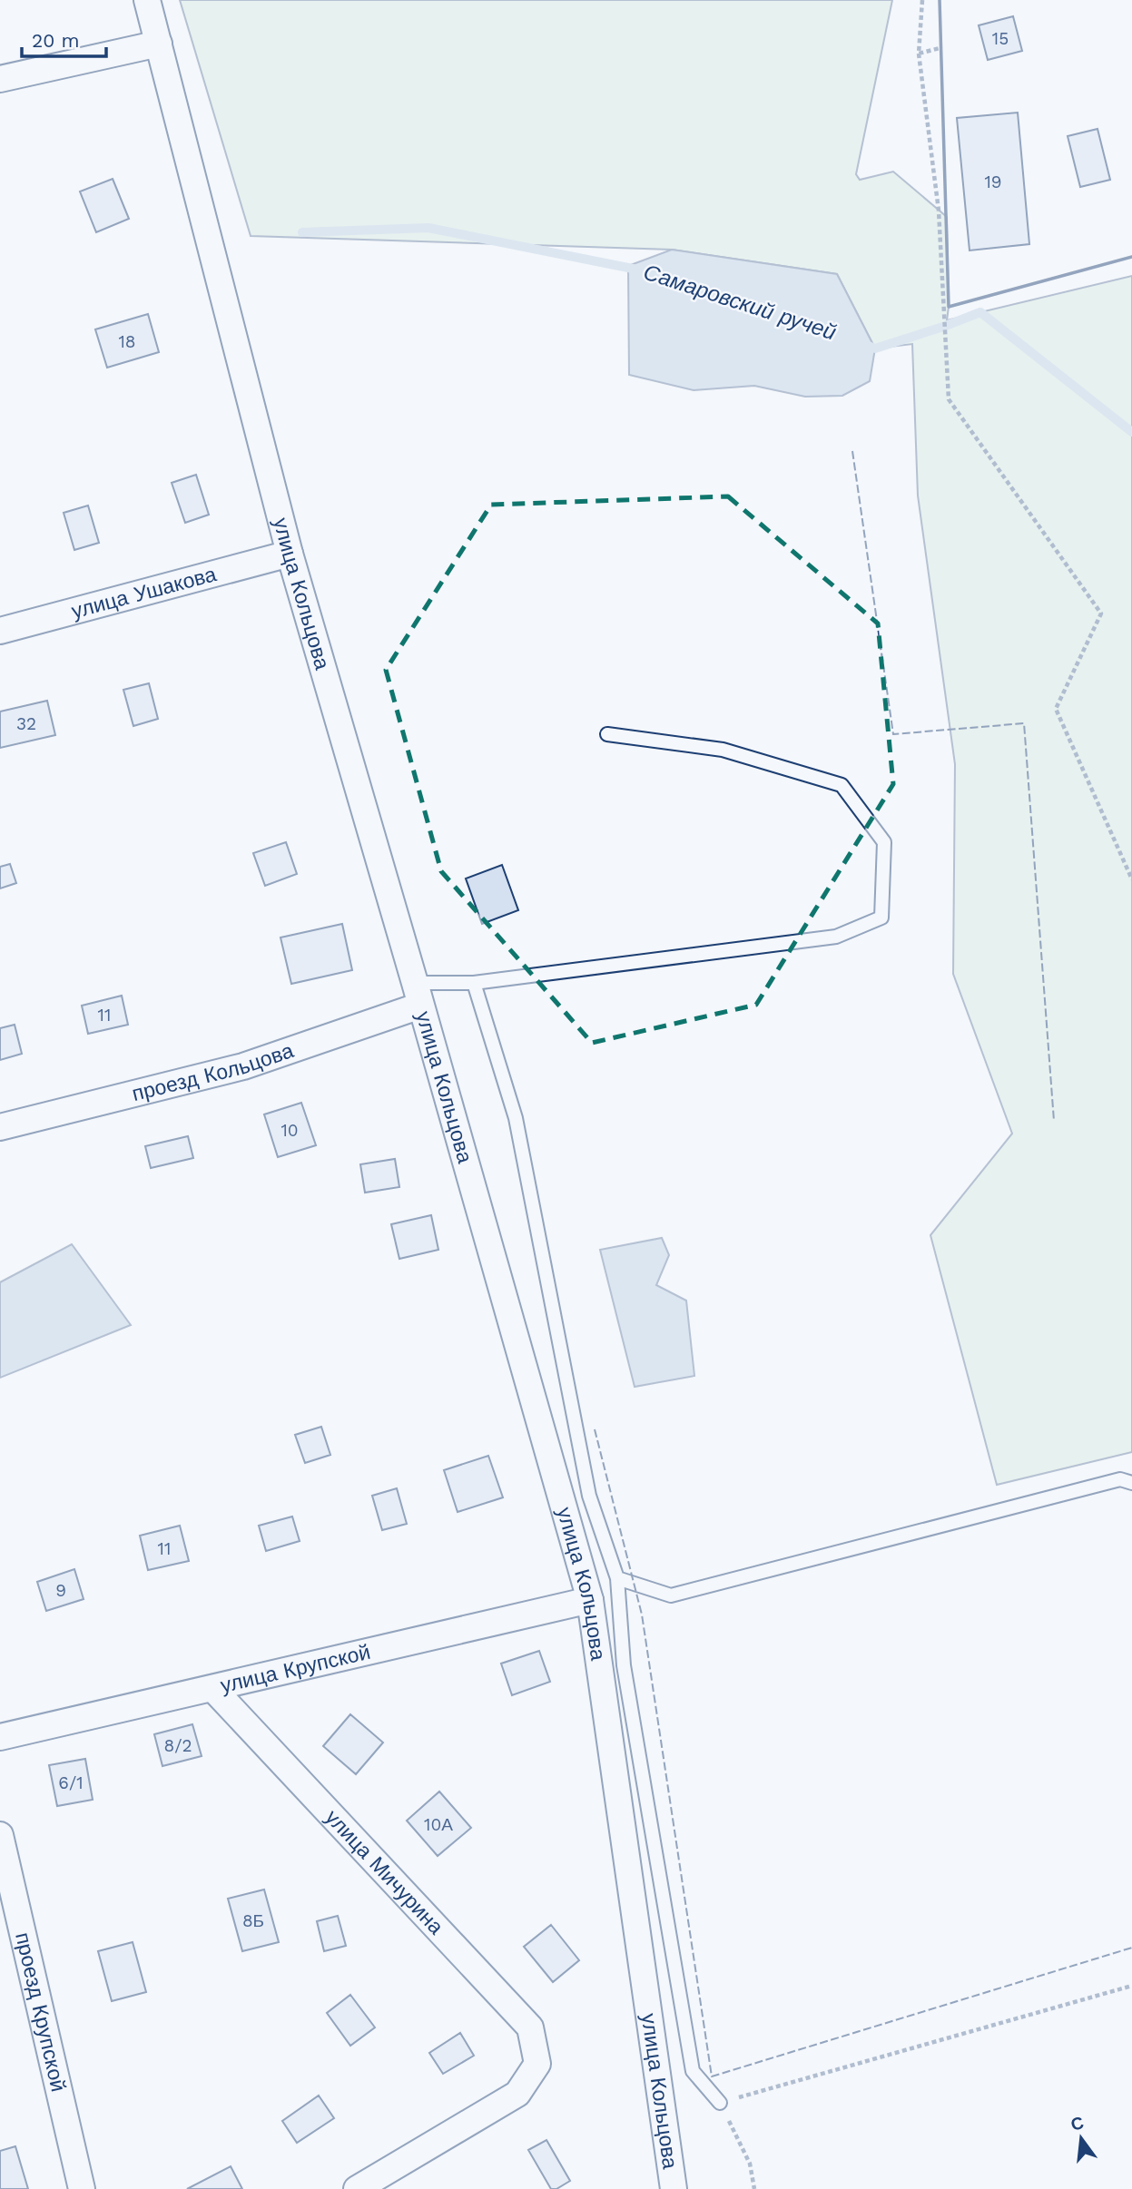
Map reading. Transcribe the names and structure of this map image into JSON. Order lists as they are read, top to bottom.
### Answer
{
  "streets": {
    "street": [
      "улица Ушакова",
      "улица Кольцова",
      "проезд Кольцова",
      "улица Крупской",
      "улица Мичурина",
      "проезд Крупской"
    ]
  },
  "crossings": [
    ["улица Ушакова", "улица Кольцова"],
    ["улица Кольцова", "проезд Кольцова"],
    ["улица Кольцова", "улица Крупской"],
    ["улица Крупской", "улица Мичурина"]
  ],
  "water": ["Самаровский ручей"],
  "house_numbers": [
    "15",
    "19",
    "18",
    "32",
    "11",
    "10",
    "11",
    "9",
    "8/2",
    "6/1",
    "10А",
    "8Б"
  ],
  "scale_bar": "20 m",
  "north": "top"
}
